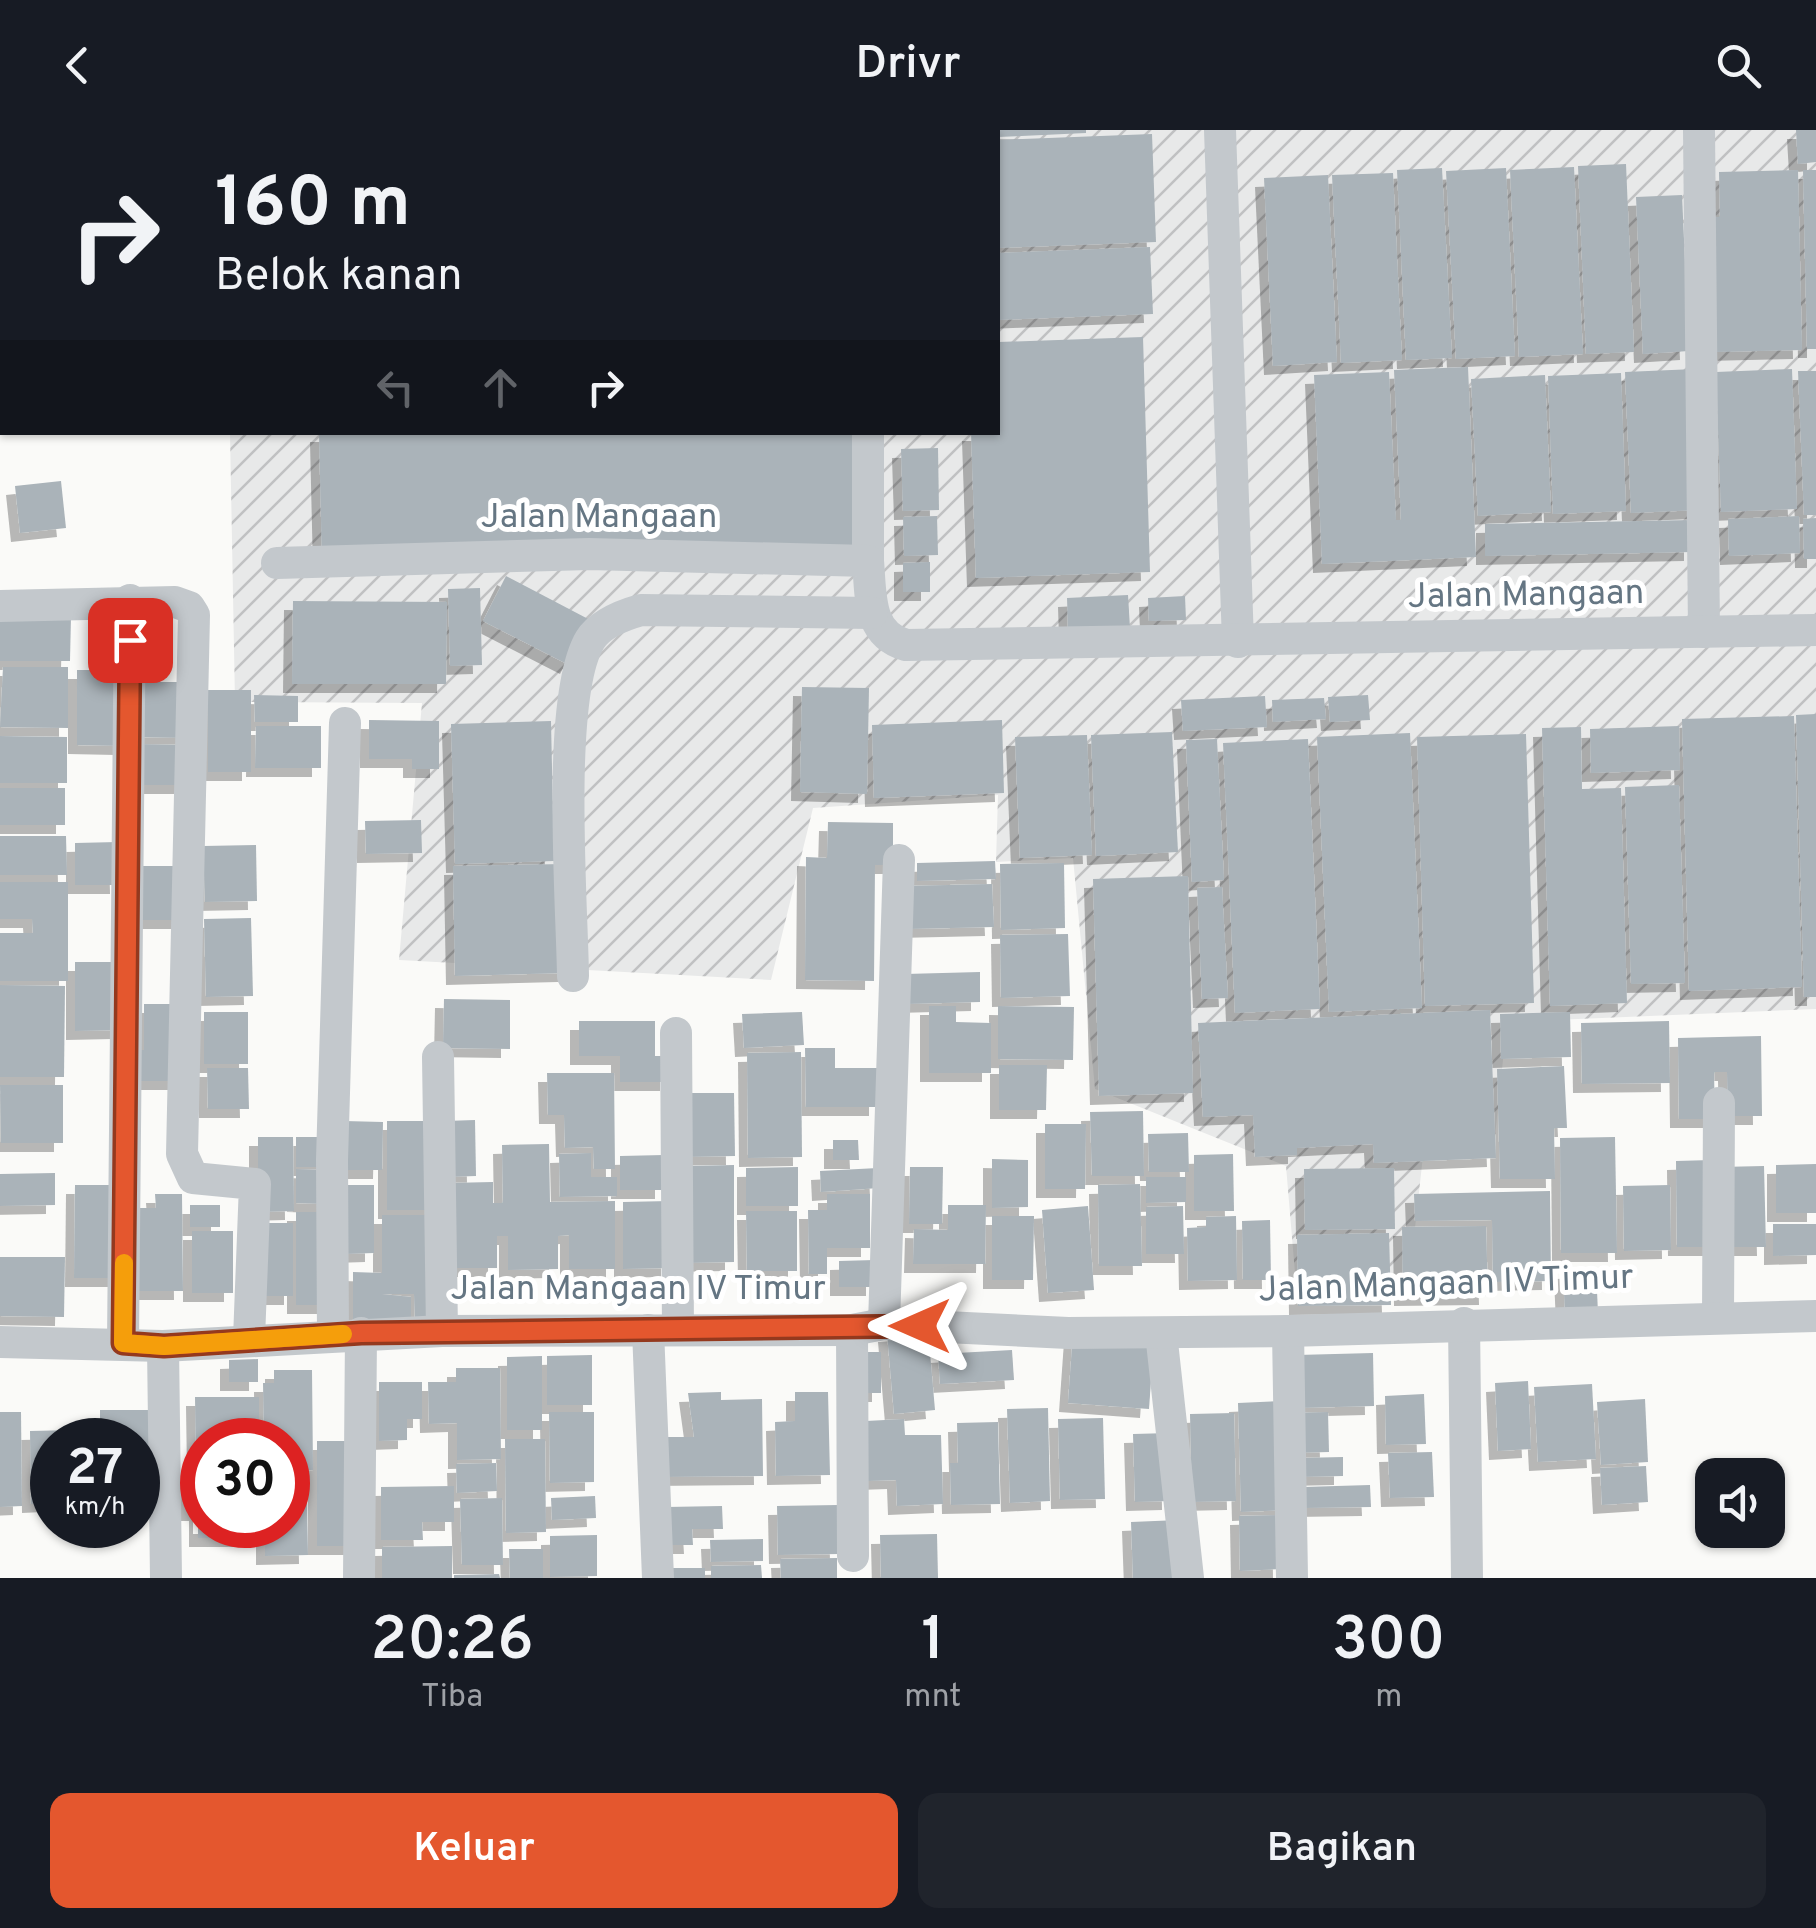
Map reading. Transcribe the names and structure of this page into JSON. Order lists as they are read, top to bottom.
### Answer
{
  "streets": {
    "street": ["Jalan Mangaan", "Jalan Mangaan IV Timur"]
  },
  "page": {
    "header": "Drivr",
    "turn": ["160 m", "Belok kanan"],
    "speed": "27 km/h",
    "limit": "30",
    "eta": [
      "20:26",
      "Tiba",
      "1",
      "mnt",
      "300",
      "m"
    ],
    "buttons": ["Keluar", "Bagikan"]
  }
}
